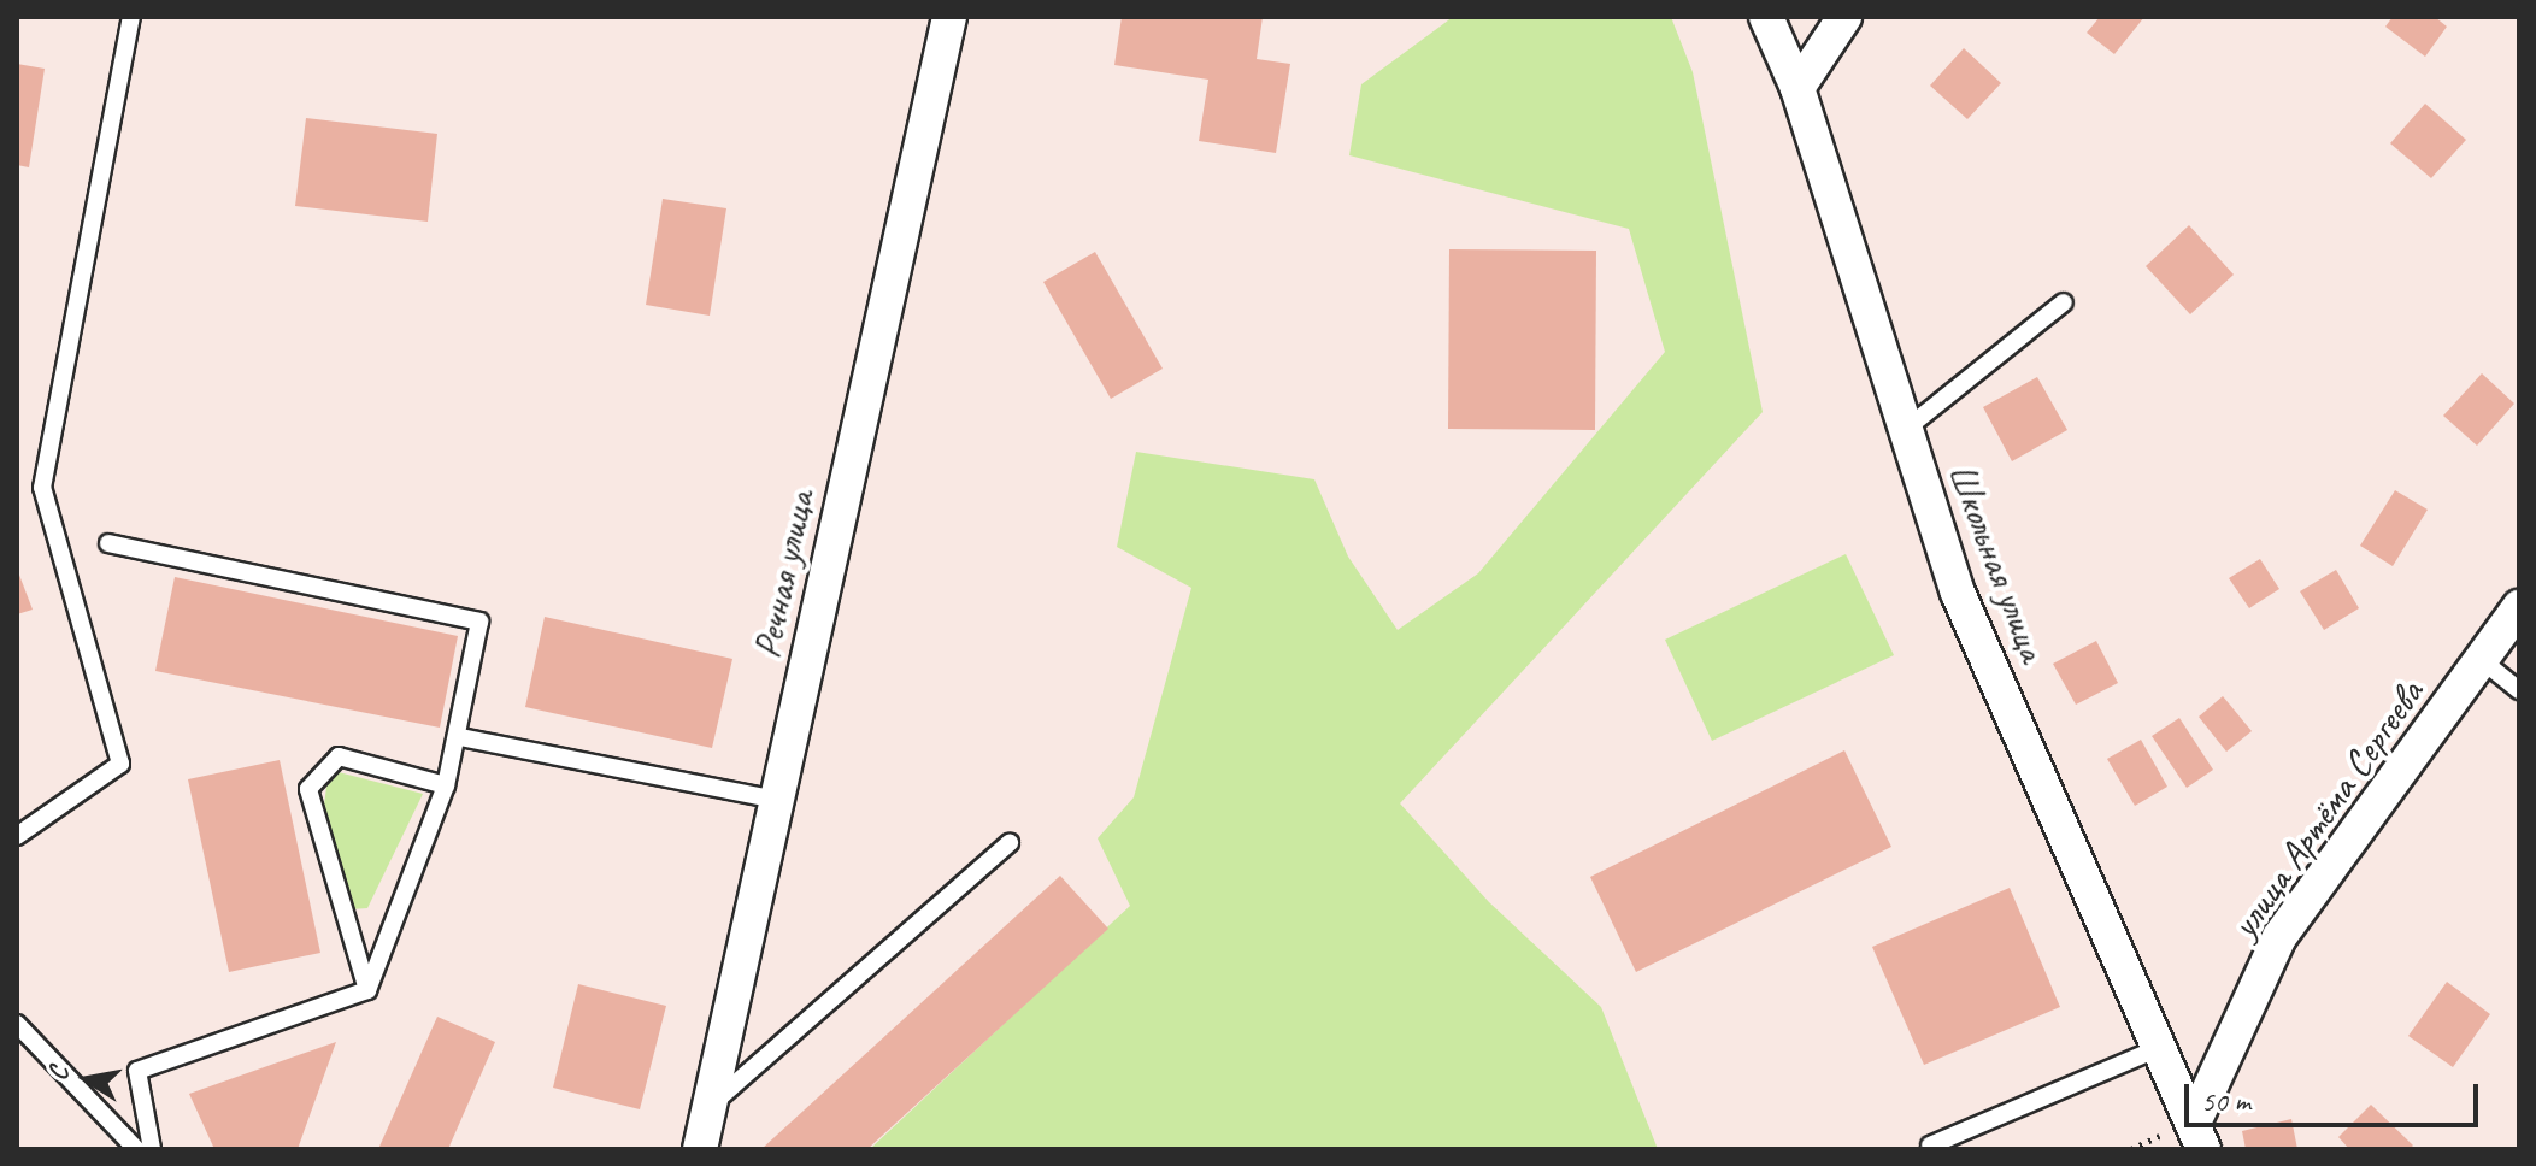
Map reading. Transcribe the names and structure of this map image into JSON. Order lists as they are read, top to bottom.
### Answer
{
  "streets": {
    "street": ["Школьная улица", "Речная улица", "улица Артёма Сергеева"]
  },
  "crossings": [
    ["Школьная улица", "улица Артёма Сергеева"]
  ],
  "scale_bar": "50 m",
  "north": "left"
}
